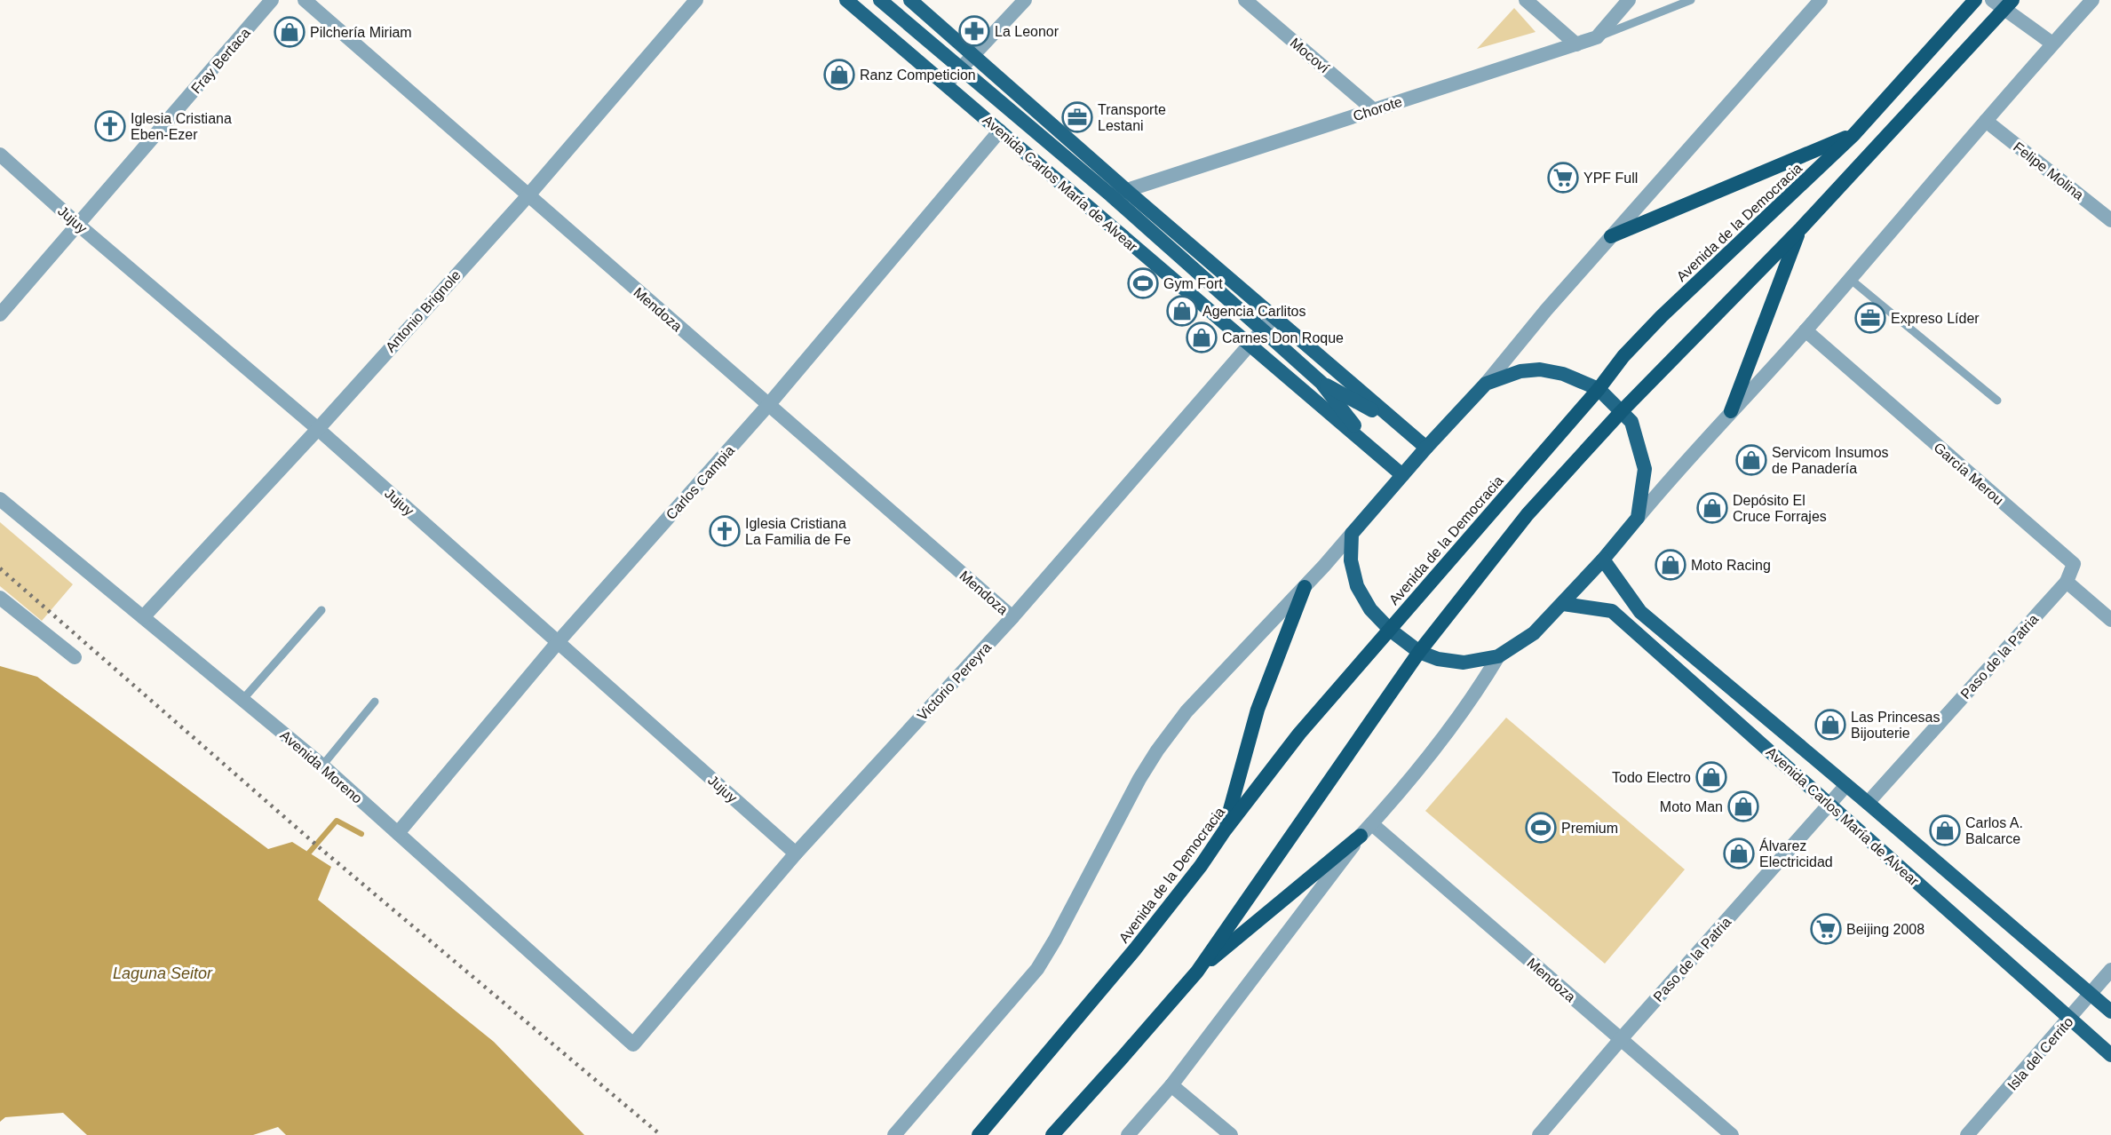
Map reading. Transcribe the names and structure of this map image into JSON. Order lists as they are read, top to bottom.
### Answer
{
  "streets": {
    "highway": ["Avenida de la Democracia"],
    "main road": ["Avenida Carlos María de Alvear"],
    "street": [
      "Mocoví",
      "Fray Bertaca",
      "Chorote",
      "Felipe Molina",
      "Jujuy",
      "Mendoza",
      "Antonio Brignole",
      "García Merou",
      "Carlos Campia",
      "Paso de la Patria",
      "Victorio Pereyra",
      "Avenida Moreno",
      "Isla del Cerrito"
    ]
  },
  "crossings": [
    ["Mocoví", "Chorote"],
    ["Fray Bertaca", "Jujuy"],
    ["Chorote", "Avenida Carlos María de Alvear"],
    ["Avenida Carlos María de Alvear", "Carlos Campia"],
    ["Avenida Carlos María de Alvear", "Paso de la Patria"],
    ["Avenida Carlos María de Alvear", "Victorio Pereyra"],
    ["Avenida Carlos María de Alvear", "Isla del Cerrito"],
    ["Jujuy", "Antonio Brignole"],
    ["Jujuy", "Carlos Campia"],
    ["Jujuy", "Victorio Pereyra"],
    ["Mendoza", "Antonio Brignole"],
    ["Mendoza", "Carlos Campia"],
    ["Mendoza", "Paso de la Patria"],
    ["Mendoza", "Victorio Pereyra"],
    ["Antonio Brignole", "Avenida Moreno"],
    ["García Merou", "Paso de la Patria"],
    ["Carlos Campia", "Avenida Moreno"],
    ["Victorio Pereyra", "Avenida Moreno"]
  ],
  "water": ["Laguna Seitor"],
  "places": {
    "pharmacy": ["La Leonor"],
    "shop": [
      "Pilchería Miriam",
      "Ranz Competicion",
      "Agencia Carlitos",
      "Carnes Don Roque",
      "Servicom Insumos de Panadería",
      "Depósito El Cruce Forrajes",
      "Moto Racing",
      "Las Princesas Bijouterie",
      "Todo Electro",
      "Moto Man",
      "Carlos A. Balcarce",
      "Álvarez Electricidad"
    ],
    "office": ["Transporte Lestani", "Expreso Líder"],
    "church": ["Iglesia Cristiana Eben-Ezer", "Iglesia Cristiana La Familia de Fe"],
    "supermarket": ["YPF Full", "Beijing 2008"],
    "sports": ["Gym Fort", "Premium"]
  }
}
